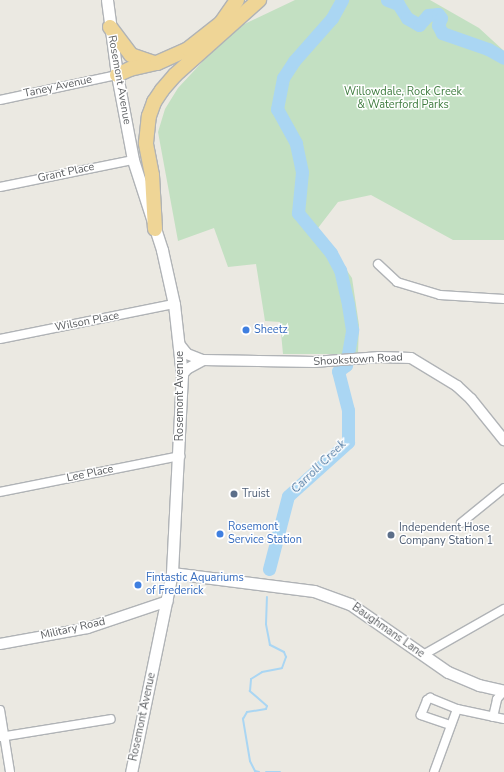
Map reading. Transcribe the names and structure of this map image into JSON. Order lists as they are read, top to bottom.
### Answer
{
  "streets": {
    "main road": ["Rosemont Avenue", "Baughmans Lane"],
    "street": [
      "Taney Avenue",
      "Grant Place",
      "Wilson Place",
      "Shookstown Road",
      "Lee Place",
      "Military Road"
    ]
  },
  "crossings": [
    ["Rosemont Avenue", "Taney Avenue"],
    ["Rosemont Avenue", "Grant Place"],
    ["Rosemont Avenue", "Wilson Place"],
    ["Rosemont Avenue", "Shookstown Road"],
    ["Rosemont Avenue", "Lee Place"],
    ["Rosemont Avenue", "Military Road"],
    ["Rosemont Avenue", "Baughmans Lane"]
  ],
  "water": ["Carroll Creek"],
  "parks": ["Willowdale, Rock Creek & Waterford Parks"],
  "places": [
    "Sheetz",
    "Truist",
    "Rosemont Service Station",
    "Independent Hose Company Station 1",
    "Fintastic Aquariums of Frederick"
  ]
}
